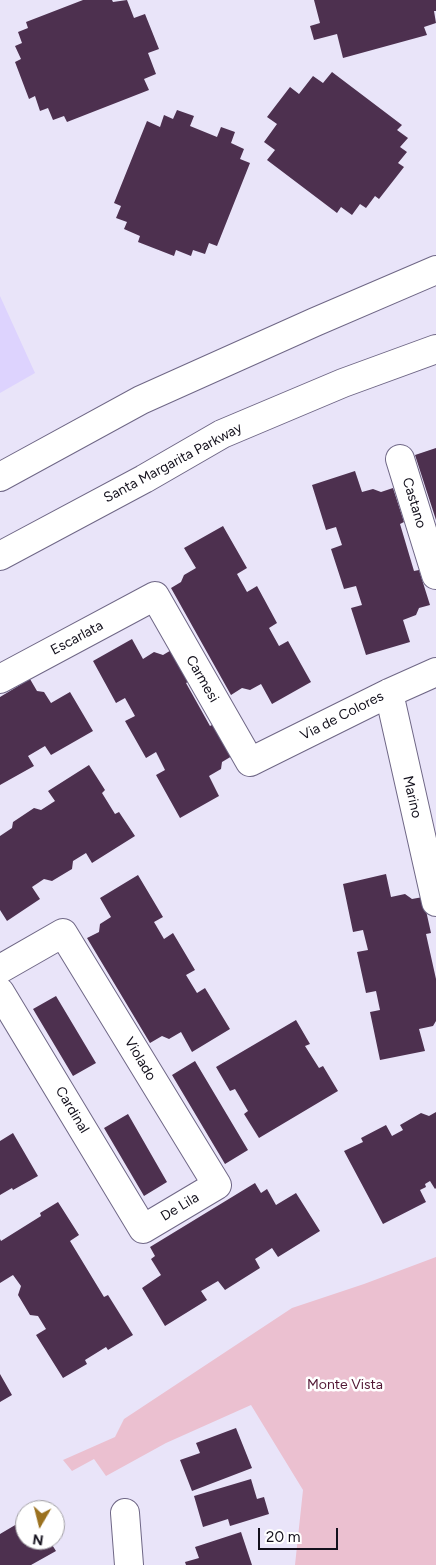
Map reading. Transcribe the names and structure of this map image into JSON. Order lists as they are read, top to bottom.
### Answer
{
  "streets": {
    "street": [
      "Santa Margarita Parkway",
      "Castano",
      "Escarlata",
      "Carmesi",
      "Via de Colores",
      "Marino",
      "Violado",
      "Cardinal",
      "De Lila"
    ]
  },
  "crossings": [
    ["Escarlata", "Carmesi"],
    ["Carmesi", "Via de Colores"],
    ["Via de Colores", "Marino"],
    ["Violado", "De Lila"],
    ["Cardinal", "De Lila"]
  ],
  "parks": ["Monte Vista"],
  "scale_bar": "20 m",
  "north": "bottom"
}
